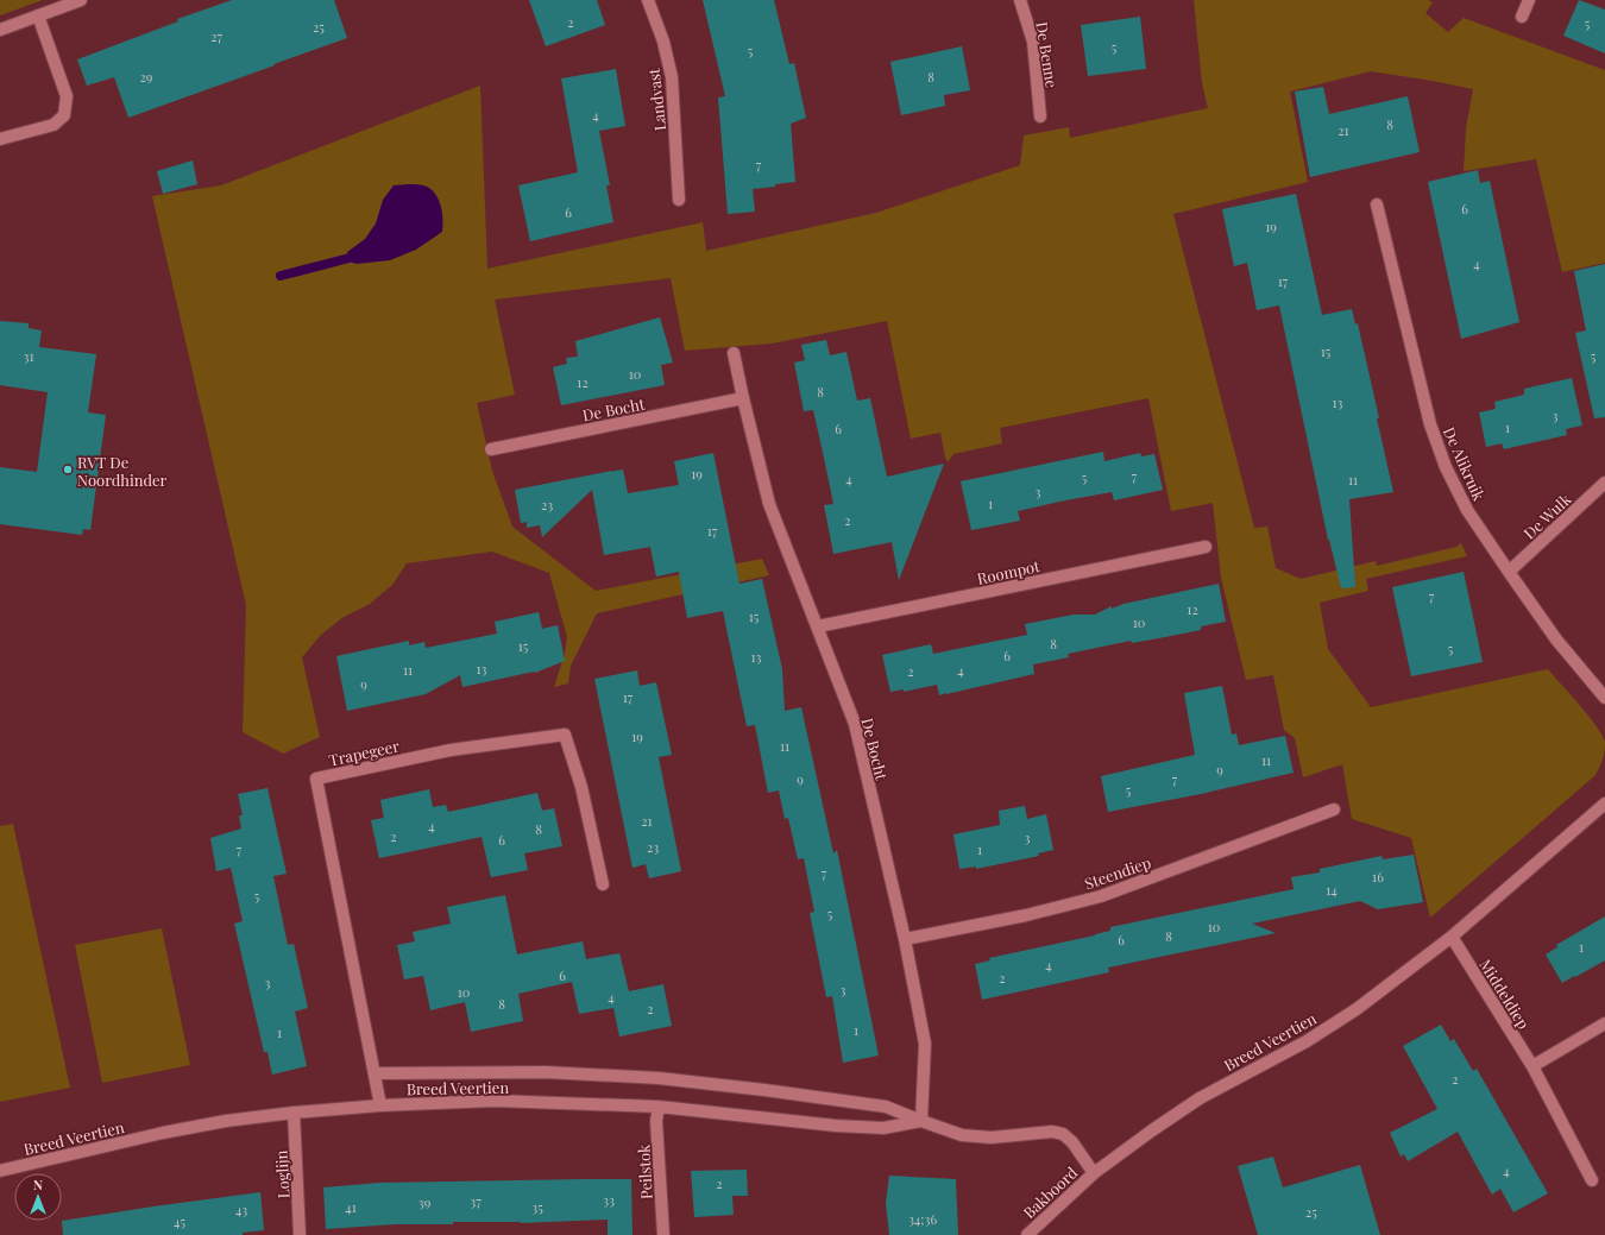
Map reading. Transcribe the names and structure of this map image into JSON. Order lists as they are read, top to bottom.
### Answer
{
  "streets": {
    "street": [
      "De Benne",
      "Landvast",
      "De Bocht",
      "De Alikruik",
      "De Wulk",
      "Roompot",
      "Trapegeer",
      "Steendiep",
      "Middeldiep",
      "Breed Veertien",
      "Peilstok",
      "Loglijn",
      "Bakboord"
    ]
  },
  "crossings": [
    ["De Bocht", "Roompot"],
    ["De Bocht", "Steendiep"],
    ["De Bocht", "Breed Veertien"],
    ["De Alikruik", "De Wulk"],
    ["Trapegeer", "Breed Veertien"],
    ["Middeldiep", "Breed Veertien"],
    ["Breed Veertien", "Peilstok"],
    ["Breed Veertien", "Loglijn"],
    ["Breed Veertien", "Bakboord"]
  ],
  "places": ["RVT De Noordhinder"],
  "house_numbers": [
    "2",
    "5",
    "25",
    "27",
    "5",
    "5",
    "29",
    "8",
    "4",
    "8",
    "21",
    "7",
    "6",
    "6",
    "19",
    "4",
    "17",
    "15",
    "31",
    "5",
    "10",
    "12",
    "8",
    "13",
    "3",
    "1",
    "6",
    "19",
    "7",
    "5",
    "4",
    "11",
    "3",
    "1",
    "23",
    "2",
    "17",
    "7",
    "12",
    "15",
    "10",
    "8",
    "15",
    "5",
    "6",
    "13",
    "13",
    "11",
    "4",
    "2",
    "9",
    "17",
    "19",
    "11",
    "11",
    "9",
    "9",
    "7",
    "5",
    "21",
    "4",
    "8",
    "2",
    "3",
    "6",
    "23",
    "7",
    "1",
    "7",
    "16",
    "14",
    "5",
    "5",
    "10",
    "8",
    "6",
    "1",
    "4",
    "6",
    "2",
    "3",
    "3",
    "10",
    "4",
    "8",
    "2",
    "1",
    "1",
    "2",
    "4",
    "2",
    "33",
    "37",
    "39",
    "41",
    "35",
    "43",
    "25",
    "34;36",
    "45"
  ],
  "north": "top"
}
